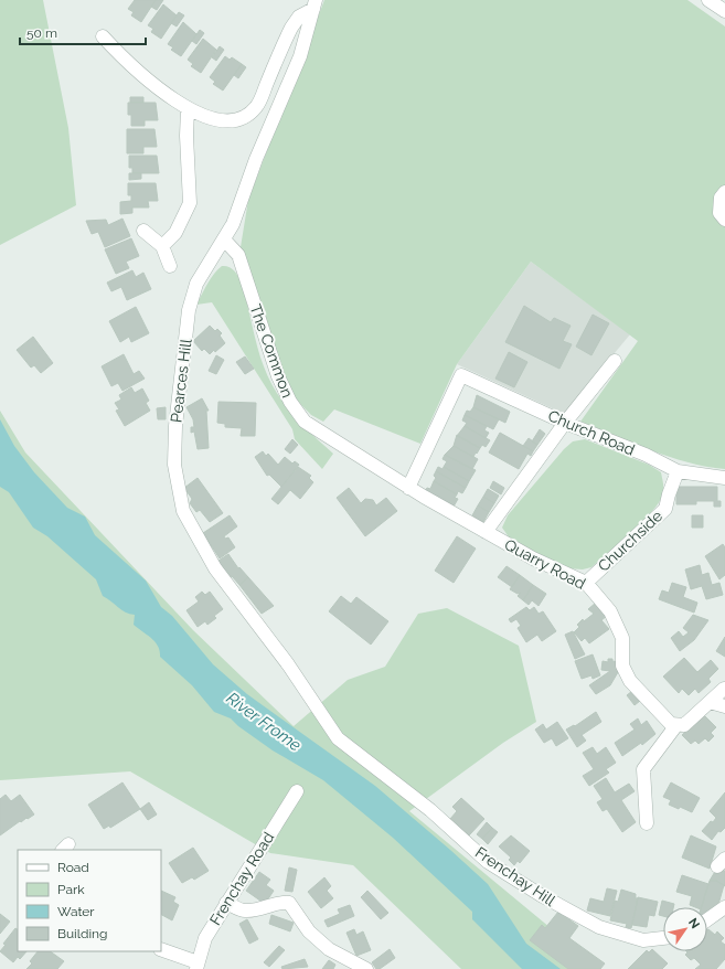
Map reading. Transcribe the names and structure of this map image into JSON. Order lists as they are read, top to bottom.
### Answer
{
  "streets": {
    "street": [
      "The Common",
      "Pearces Hill",
      "Church Road",
      "Churchside",
      "Quarry Road",
      "Frenchay Hill",
      "Frenchay Road"
    ]
  },
  "crossings": [
    ["The Common", "Pearces Hill"],
    ["The Common", "Church Road"],
    ["The Common", "Quarry Road"],
    ["Pearces Hill", "Frenchay Hill"],
    ["Church Road", "Churchside"],
    ["Church Road", "Quarry Road"],
    ["Churchside", "Quarry Road"]
  ],
  "water": ["River Frome"],
  "legend": [
    "Road",
    "Park",
    "Water",
    "Building"
  ],
  "scale_bar": "50 m",
  "north": "top right"
}
